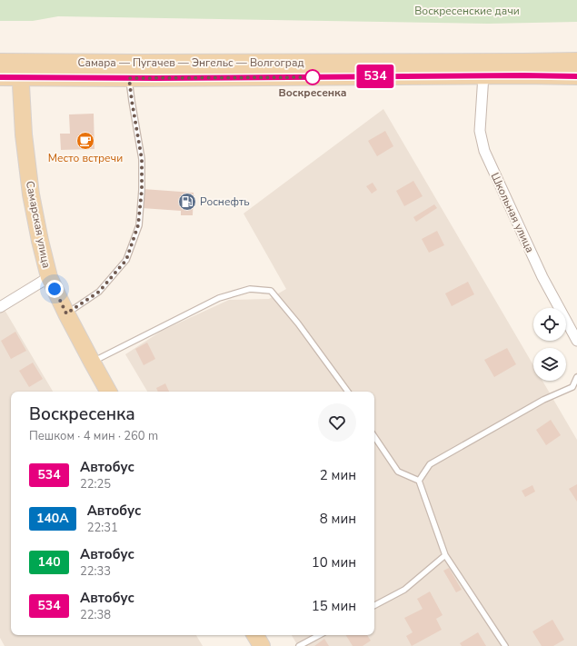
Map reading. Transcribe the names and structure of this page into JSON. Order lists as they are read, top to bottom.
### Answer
{
  "streets": {
    "main road": ["Самара — Пугачев — Энгельс — Волгоград", "Самарская улица"],
    "street": ["Школьная улица"]
  },
  "crossings": [
    ["Самара — Пугачев — Энгельс — Волгоград", "Школьная улица"],
    ["Самара — Пугачев — Энгельс — Волгоград", "Самарская улица"]
  ],
  "parks": ["Воскресенские дачи"],
  "places": {
    "other": ["Воскресенка"],
    "cafe": ["Место встречи"],
    "fuel station": ["Роснефть"]
  },
  "lines": ["bus line 534"],
  "page": {
    "on_map": "534",
    "heading": ["Воскресенка", "Пешком · 4 мин · 260 m"],
    "list": [
      {
        "mark": "534",
        "name": "Автобус",
        "note": "22:25",
        "value": "2 мин"
      },
      {
        "mark": "140А",
        "name": "Автобус",
        "note": "22:31",
        "value": "8 мин"
      },
      {
        "mark": "140",
        "name": "Автобус",
        "note": "22:33",
        "value": "10 мин"
      },
      {
        "mark": "534",
        "name": "Автобус",
        "note": "22:38",
        "value": "15 мин"
      }
    ]
  }
}
